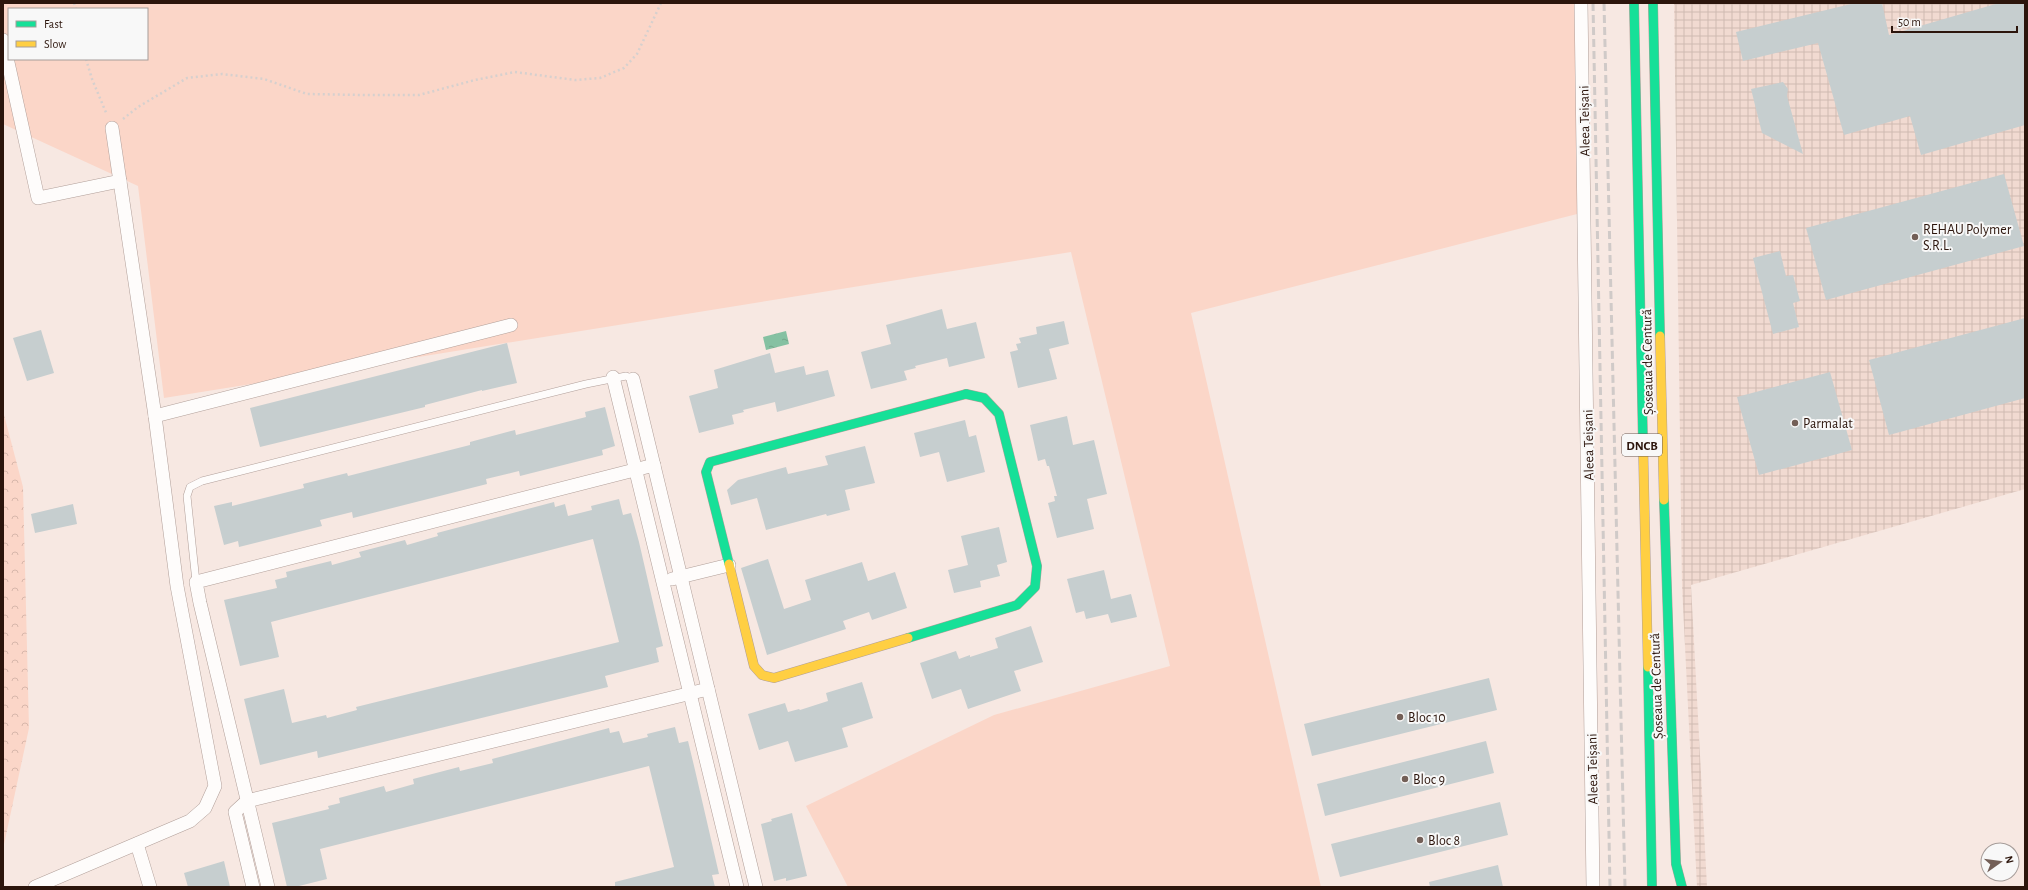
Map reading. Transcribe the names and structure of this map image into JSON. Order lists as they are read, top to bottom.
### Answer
{
  "streets": {
    "main road": ["Șoseaua de Centură", "DNCB"],
    "street": ["Aleea Teișani"]
  },
  "places": [
    "REHAU Polymer S.R.L.",
    "Parmalat",
    "Bloc 10",
    "Bloc 9",
    "Bloc 8"
  ],
  "legend": ["Fast", "Slow"],
  "scale_bar": "50 m",
  "north": "right"
}
